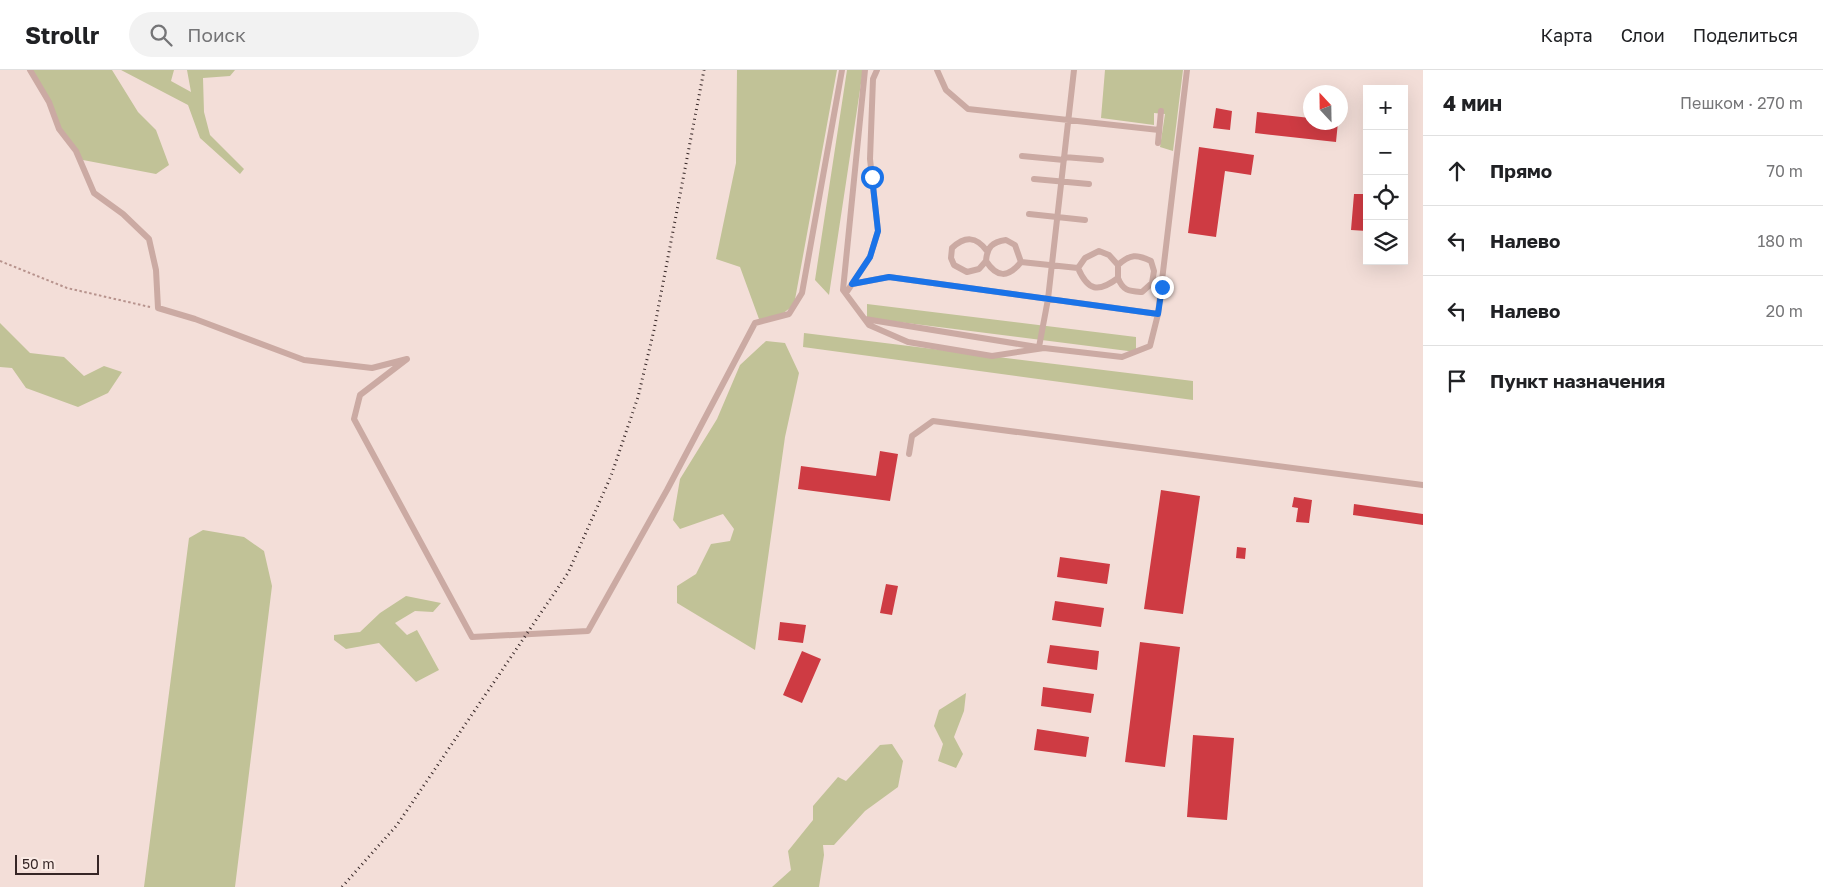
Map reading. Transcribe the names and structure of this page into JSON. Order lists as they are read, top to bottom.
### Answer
{
  "scale_bar": "50 m",
  "north": "top",
  "page": {
    "header": "Strollr",
    "search": "Поиск",
    "nav": ["Карта", "Слои", "Поделиться"],
    "heading": ["4 мин", "Пешком · 270 m"],
    "map_buttons": ["+", "−"],
    "list": [
      ["Прямо", "70 m"],
      ["Налево", "180 m"],
      ["Налево", "20 m"],
      "Пункт назначения"
    ],
    "scale": "50 m"
  }
}
